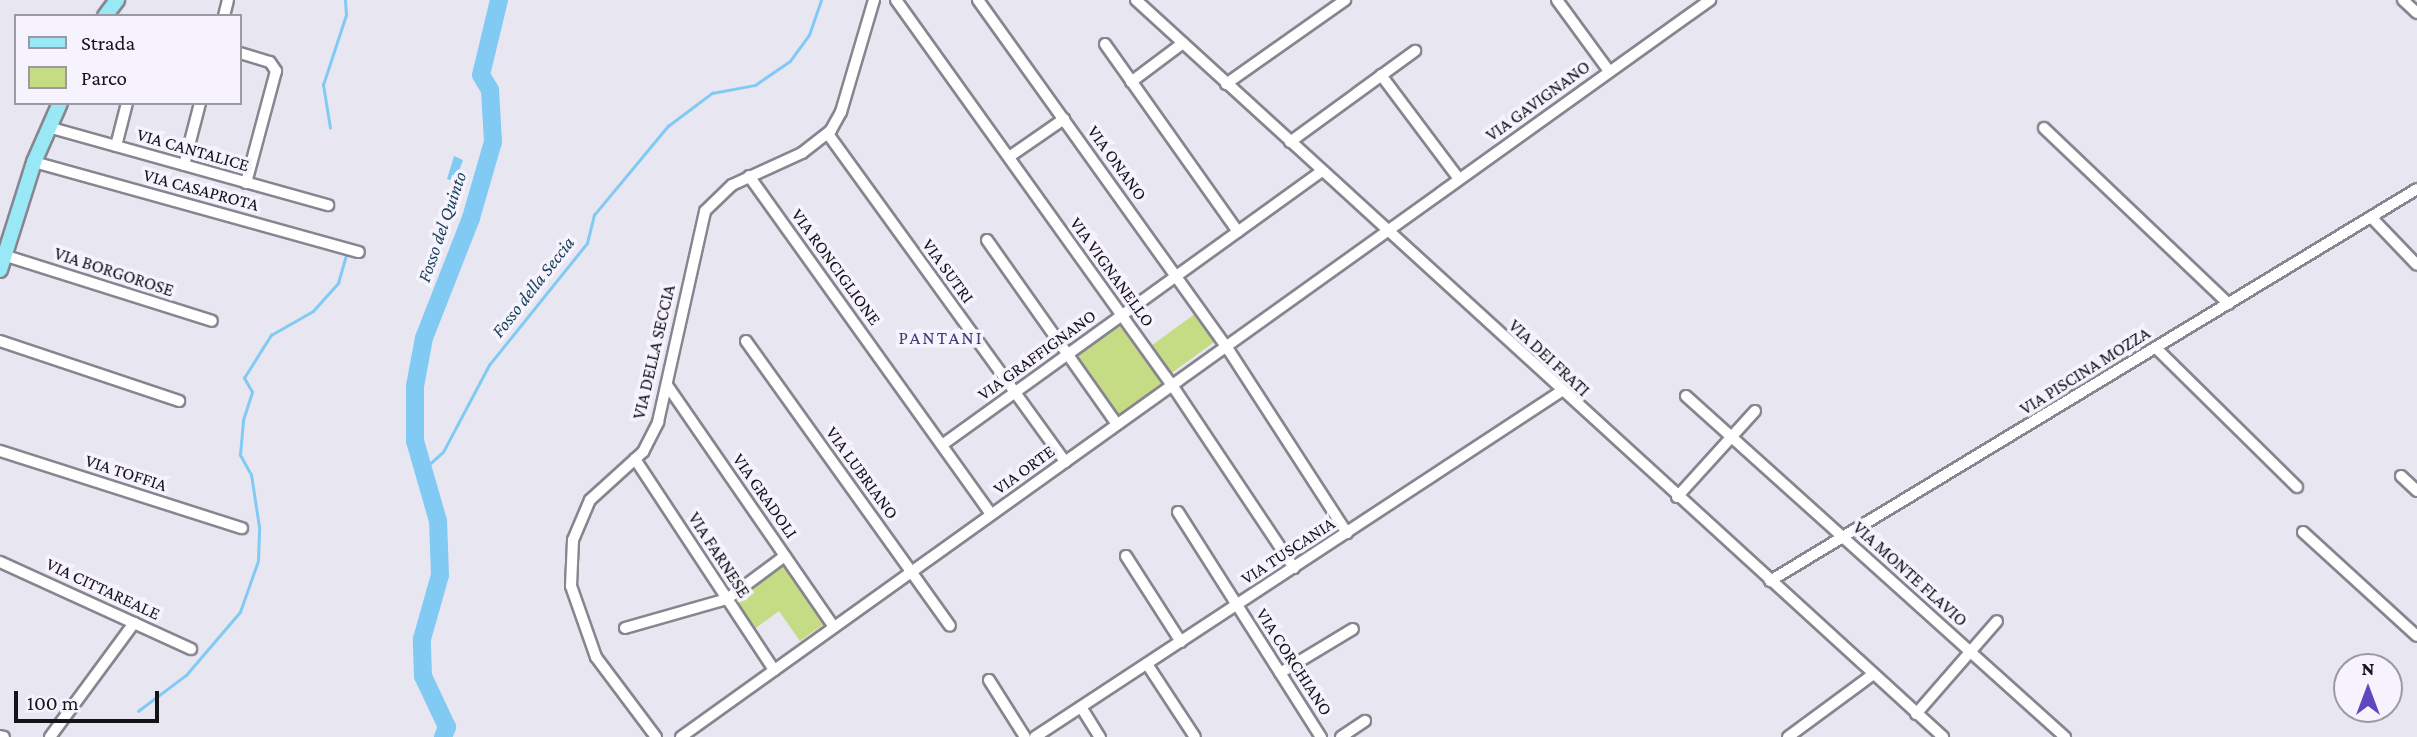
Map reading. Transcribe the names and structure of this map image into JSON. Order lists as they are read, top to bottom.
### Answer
{
  "streets": {
    "street": [
      "VIA GAVIGNANO",
      "VIA CANTALICE",
      "VIA ONANO",
      "VIA CASAPROTA",
      "VIA RONCIGLIONE",
      "VIA SUTRI",
      "VIA BORGOROSE",
      "VIA VIGNANELLO",
      "VIA DELLA SECCIA",
      "VIA GRAFFIGNANO",
      "VIA DEI FRATI",
      "VIA PISCINA MOZZA",
      "VIA ORTE",
      "VIA TOFFIA",
      "VIA LUBRIANO",
      "VIA GRADOLI",
      "VIA TUSCANIA",
      "VIA FARNESE",
      "VIA MONTE FLAVIO",
      "VIA CITTAREALE",
      "VIA CORCHIANO"
    ]
  },
  "crossings": [
    ["VIA GAVIGNANO", "VIA DEI FRATI"],
    ["VIA GAVIGNANO", "VIA ORTE"],
    ["VIA ONANO", "VIA GRAFFIGNANO"],
    ["VIA ONANO", "VIA ORTE"],
    ["VIA ONANO", "VIA TUSCANIA"],
    ["VIA RONCIGLIONE", "VIA DELLA SECCIA"],
    ["VIA RONCIGLIONE", "VIA GRAFFIGNANO"],
    ["VIA RONCIGLIONE", "VIA ORTE"],
    ["VIA SUTRI", "VIA DELLA SECCIA"],
    ["VIA SUTRI", "VIA GRAFFIGNANO"],
    ["VIA SUTRI", "VIA ORTE"],
    ["VIA VIGNANELLO", "VIA GRAFFIGNANO"],
    ["VIA VIGNANELLO", "VIA ORTE"],
    ["VIA VIGNANELLO", "VIA TUSCANIA"],
    ["VIA DELLA SECCIA", "VIA GRADOLI"],
    ["VIA DELLA SECCIA", "VIA FARNESE"],
    ["VIA GRAFFIGNANO", "VIA DEI FRATI"],
    ["VIA DEI FRATI", "VIA PISCINA MOZZA"],
    ["VIA DEI FRATI", "VIA ORTE"],
    ["VIA DEI FRATI", "VIA TUSCANIA"],
    ["VIA PISCINA MOZZA", "VIA MONTE FLAVIO"],
    ["VIA ORTE", "VIA LUBRIANO"],
    ["VIA ORTE", "VIA GRADOLI"],
    ["VIA ORTE", "VIA FARNESE"],
    ["VIA TUSCANIA", "VIA CORCHIANO"]
  ],
  "districts": ["PANTANI"],
  "water": ["Fosso del Quinto", "Fosso della Seccia"],
  "legend": ["Strada", "Parco"],
  "scale_bar": "100 m",
  "north": "top"
}
